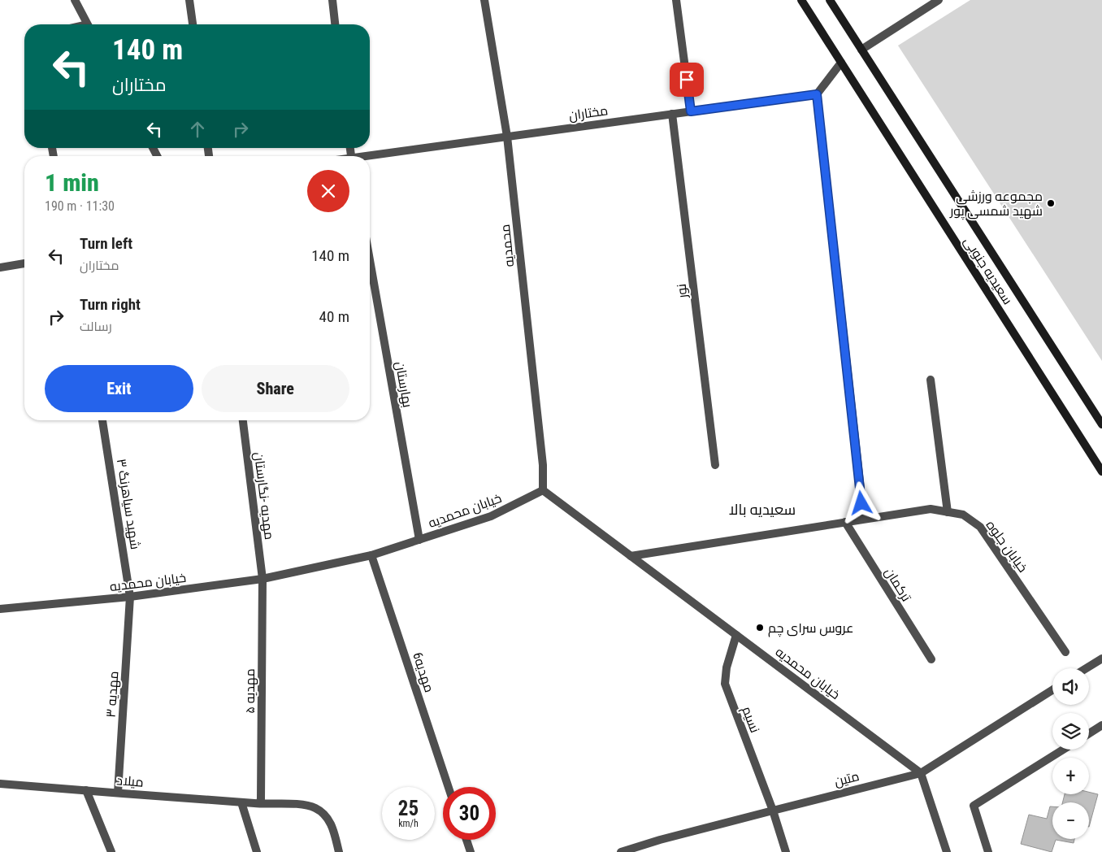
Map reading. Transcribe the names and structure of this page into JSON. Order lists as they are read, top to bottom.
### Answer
{
  "streets": {
    "main road": ["سعیدیه جنوبی"],
    "street": [
      "مختاران",
      "محمدیه",
      "نور",
      "بهارستان",
      "مهدیه -نگارستان",
      "شهید سیاهرنگ ۳",
      "خیابان محمدیه",
      "خیابان جلوه",
      "ترکمان",
      "مهدیه6",
      "مهدیه ۵",
      "مهدیه ۳",
      "نسیم",
      "متین",
      "میلاد"
    ]
  },
  "crossings": [
    ["مختاران", "محمدیه"],
    ["مختاران", "نور"],
    ["محمدیه", "خیابان محمدیه"],
    ["بهارستان", "خیابان محمدیه"],
    ["مهدیه -نگارستان", "خیابان محمدیه"],
    ["مهدیه -نگارستان", "مهدیه ۵"],
    ["شهید سیاهرنگ ۳", "خیابان محمدیه"],
    ["شهید سیاهرنگ ۳", "مهدیه ۳"],
    ["خیابان محمدیه", "خیابان جلوه"],
    ["خیابان محمدیه", "مهدیه6"],
    ["خیابان محمدیه", "مهدیه ۵"],
    ["خیابان محمدیه", "مهدیه ۳"],
    ["خیابان محمدیه", "نسیم"],
    ["خیابان محمدیه", "متین"],
    ["خیابان جلوه", "ترکمان"],
    ["مهدیه ۵", "میلاد"],
    ["مهدیه ۳", "میلاد"],
    ["نسیم", "متین"]
  ],
  "districts": ["سعيدیه بالا"],
  "places": ["مجموعه ورزشی شهید شمسی پور", "عروس سرای چم"],
  "page": {
    "turn": ["140 m", "مختاران"],
    "heading": ["1 min", "190 m · 11:30"],
    "list": [
      {
        "name": "Turn left",
        "note": "مختاران",
        "value": "140 m"
      },
      {
        "name": "Turn right",
        "note": "رسالت",
        "value": "40 m"
      }
    ],
    "buttons": ["Exit", "Share"],
    "map_buttons": ["+", "−"],
    "speed": "25 km/h",
    "limit": "30"
  }
}
